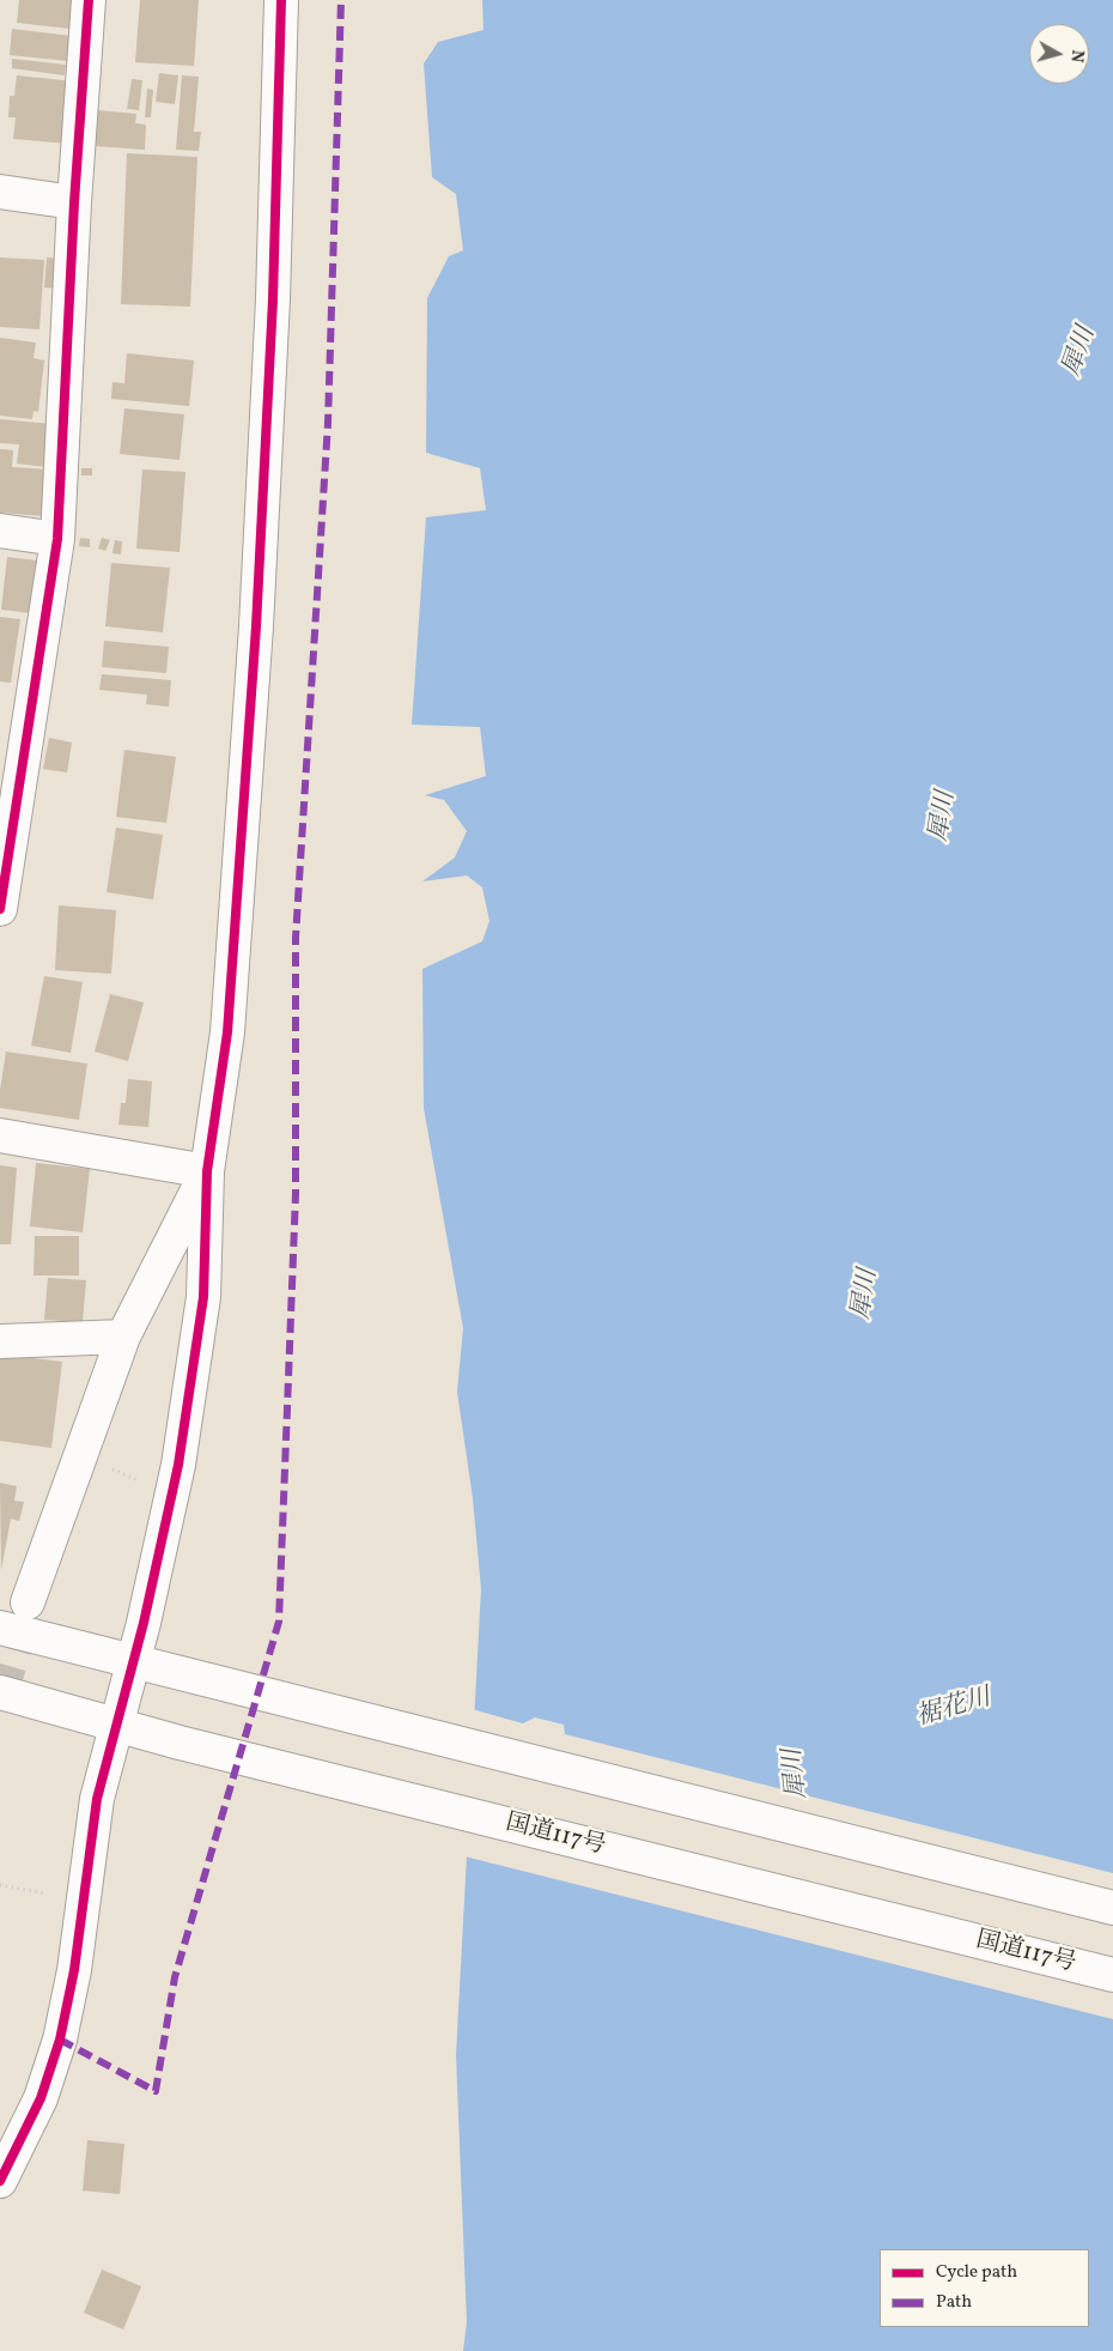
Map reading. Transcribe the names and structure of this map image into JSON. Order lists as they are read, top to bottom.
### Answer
{
  "streets": {
    "main road": ["国道117号"]
  },
  "water": ["犀川", "裾花川"],
  "legend": ["Cycle path", "Path"],
  "north": "right"
}
